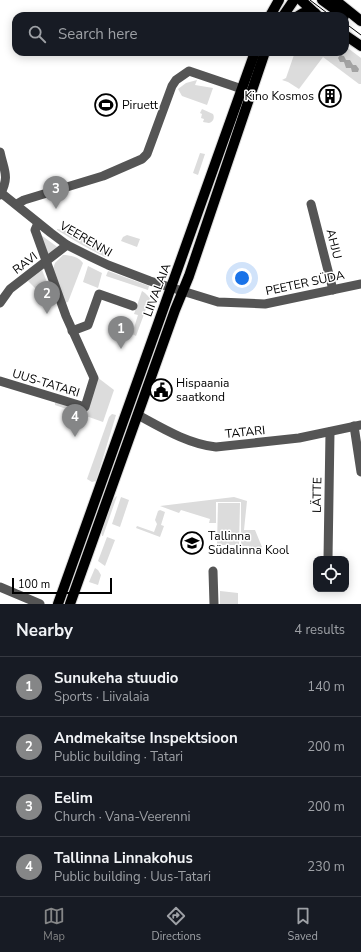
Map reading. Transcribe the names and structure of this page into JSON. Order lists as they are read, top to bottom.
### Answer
{
  "streets": {
    "main road": ["LIIVALAIA"],
    "street": [
      "VEERENNI",
      "AHJU",
      "RAVI",
      "PEETER SÜDA",
      "UUS-TATARI",
      "TATARI",
      "LÄTTE"
    ]
  },
  "crossings": [
    ["VEERENNI", "RAVI"],
    ["VEERENNI", "PEETER SÜDA"],
    ["VEERENNI", "LIIVALAIA"],
    ["AHJU", "PEETER SÜDA"],
    ["PEETER SÜDA", "LIIVALAIA"],
    ["LIIVALAIA", "TATARI"],
    ["TATARI", "LÄTTE"]
  ],
  "places": {
    "building": ["Kino Kosmos"],
    "sports": ["Piruett"],
    "public building": ["Hispaania saatkond"],
    "school or university": ["Tallinna Südalinna Kool"]
  },
  "scale_bar": "100 m",
  "page": {
    "search": "Search here",
    "pins": [
      "3",
      "2",
      "1",
      "4"
    ],
    "scale": "100 m",
    "heading": ["Nearby", "4 results"],
    "list": [
      {
        "mark": "1",
        "name": "Sunukeha stuudio",
        "note": "Sports · Liivalaia",
        "value": "140 m"
      },
      {
        "mark": "2",
        "name": "Andmekaitse Inspektsioon",
        "note": "Public building · Tatari",
        "value": "200 m"
      },
      {
        "mark": "3",
        "name": "Eelim",
        "note": "Church · Vana-Veerenni",
        "value": "200 m"
      },
      {
        "mark": "4",
        "name": "Tallinna Linnakohus",
        "note": "Public building · Uus-Tatari",
        "value": "230 m"
      }
    ],
    "nav": ["Map", "Directions", "Saved"]
  }
}
